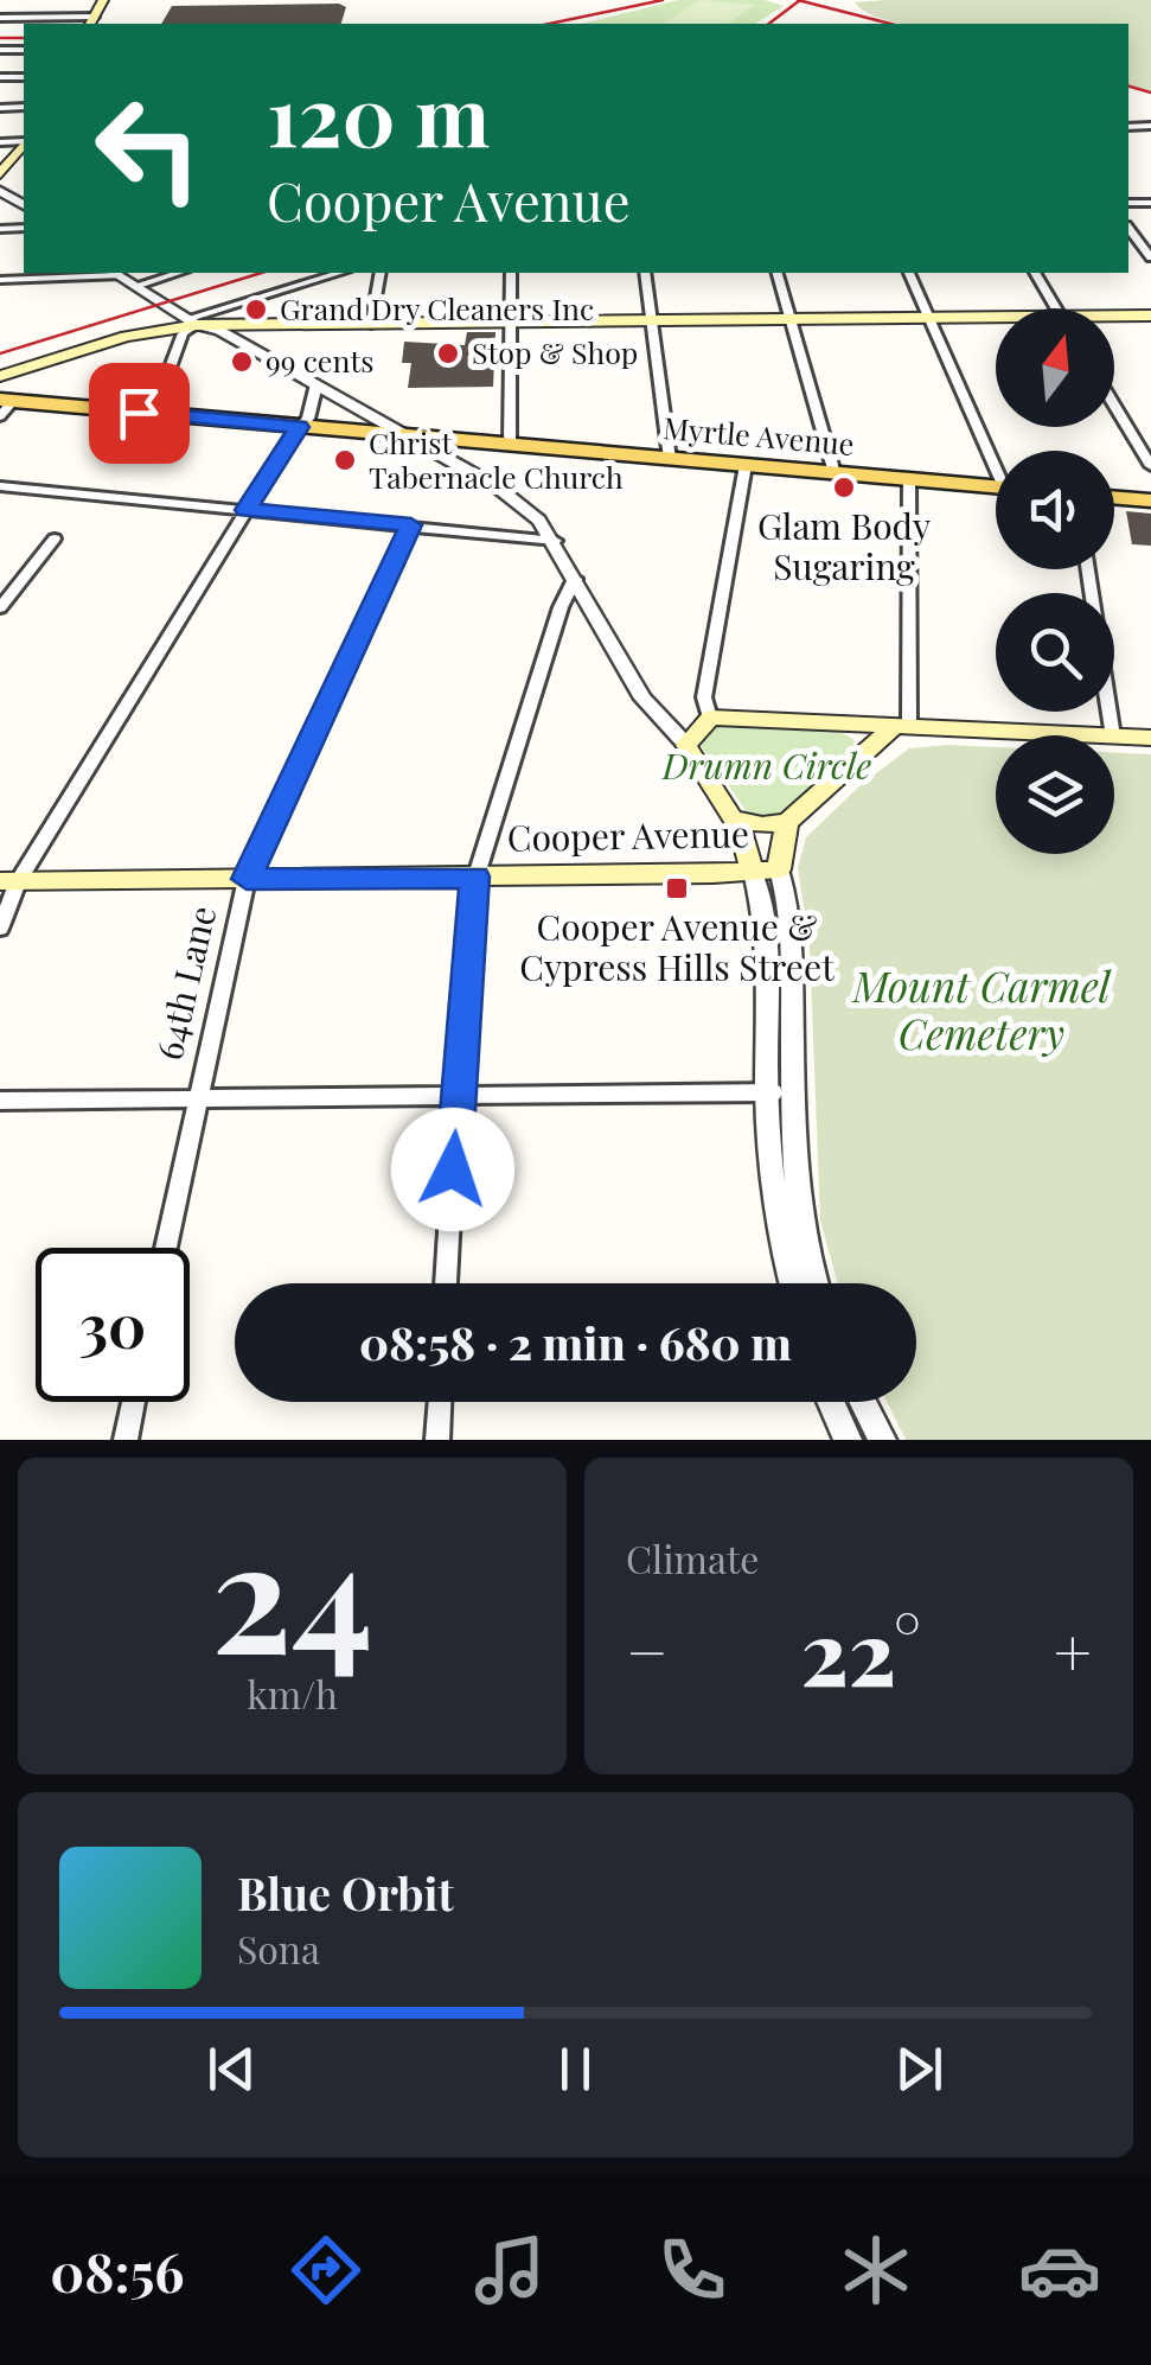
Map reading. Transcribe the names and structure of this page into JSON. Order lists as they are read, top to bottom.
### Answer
{
  "streets": {
    "main road": ["Myrtle Avenue", "Cooper Avenue"],
    "street": ["64th Lane"]
  },
  "crossings": [
    ["Cooper Avenue", "64th Lane"]
  ],
  "parks": ["Drumn Circle", "Mount Carmel Cemetery"],
  "places": {
    "other": [
      "Grand Dry Cleaners Inc",
      "Stop & Shop",
      "99 cents",
      "Christ Tabernacle Church",
      "Glam Body Sugaring"
    ],
    "transit": ["Cooper Avenue & Cypress Hills Street"]
  },
  "north": "top",
  "page": {
    "turn": ["120 m", "Cooper Avenue"],
    "limit": "30",
    "trip": "08:58 · 2 min · 680 m",
    "tile": [
      ["24", "km/h"],
      "Climate"
    ],
    "heat": ["−", "22°", "+"],
    "song": ["Blue Orbit", "Sona"],
    "tabs": "08:56"
  }
}
